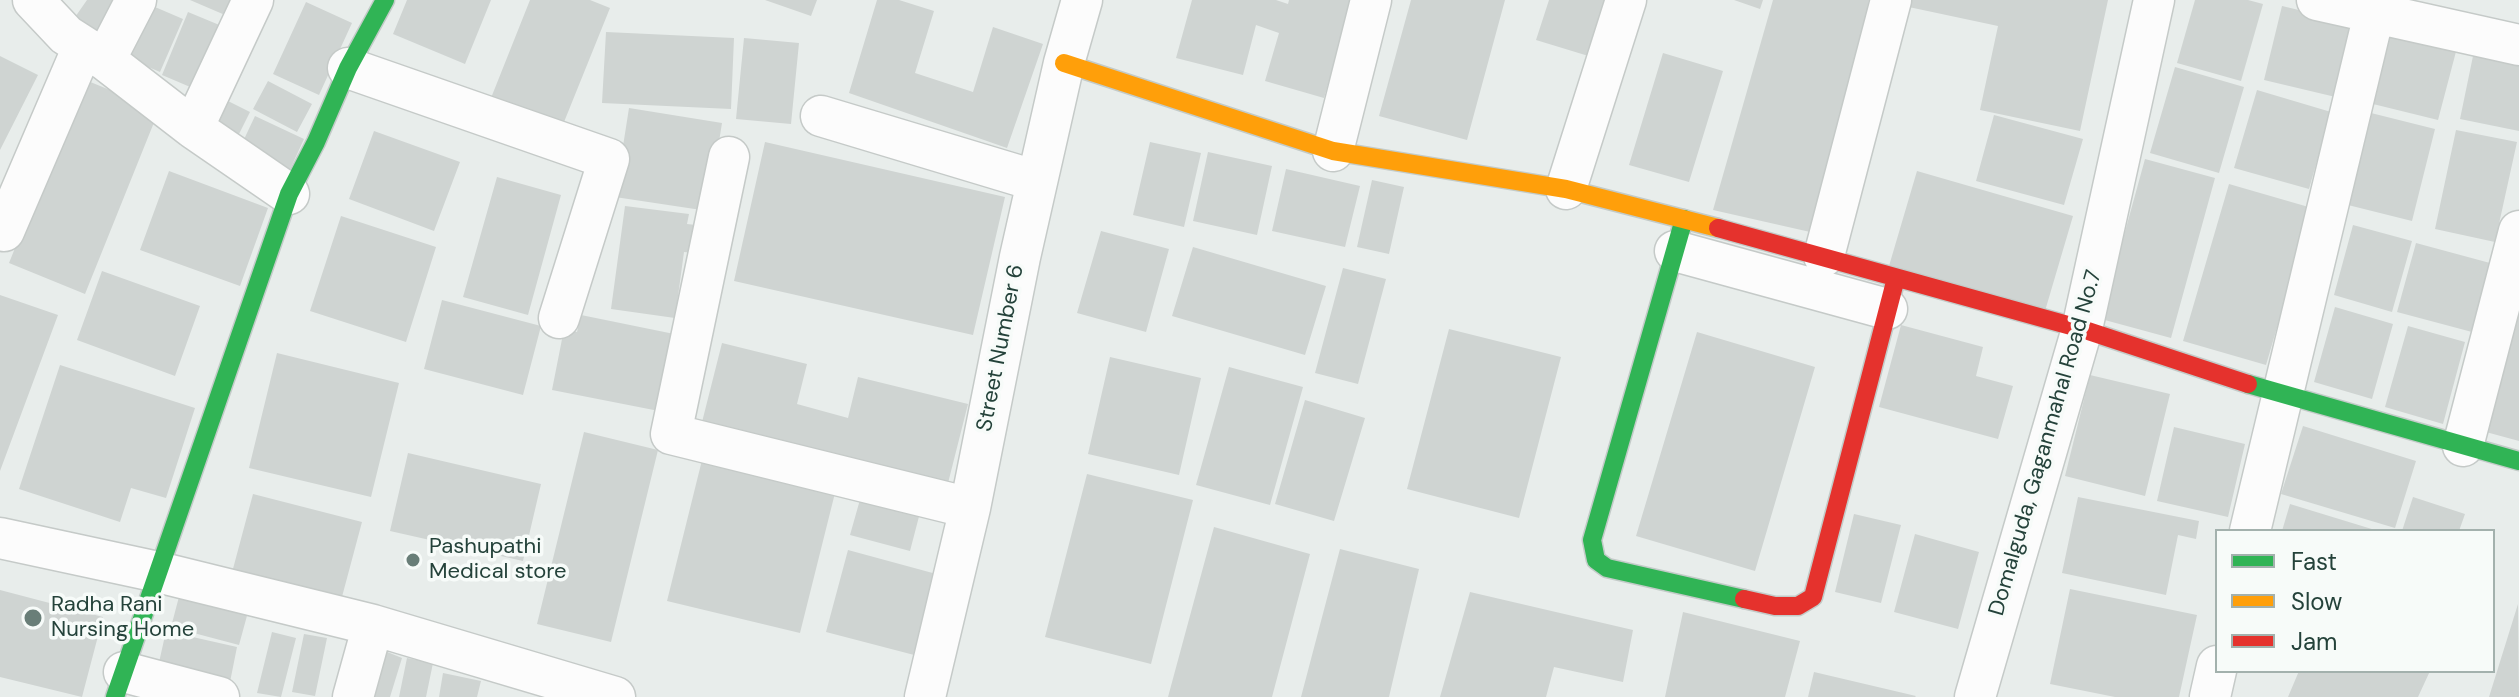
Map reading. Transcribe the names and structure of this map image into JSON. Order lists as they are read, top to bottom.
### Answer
{
  "streets": {
    "street": ["Street Number 6", "Domalguda, Gaganmahal Road No.7"]
  },
  "places": ["Pashupathi Medical store", "Radha Rani Nursing Home"],
  "legend": ["Fast", "Slow", "Jam"]
}
